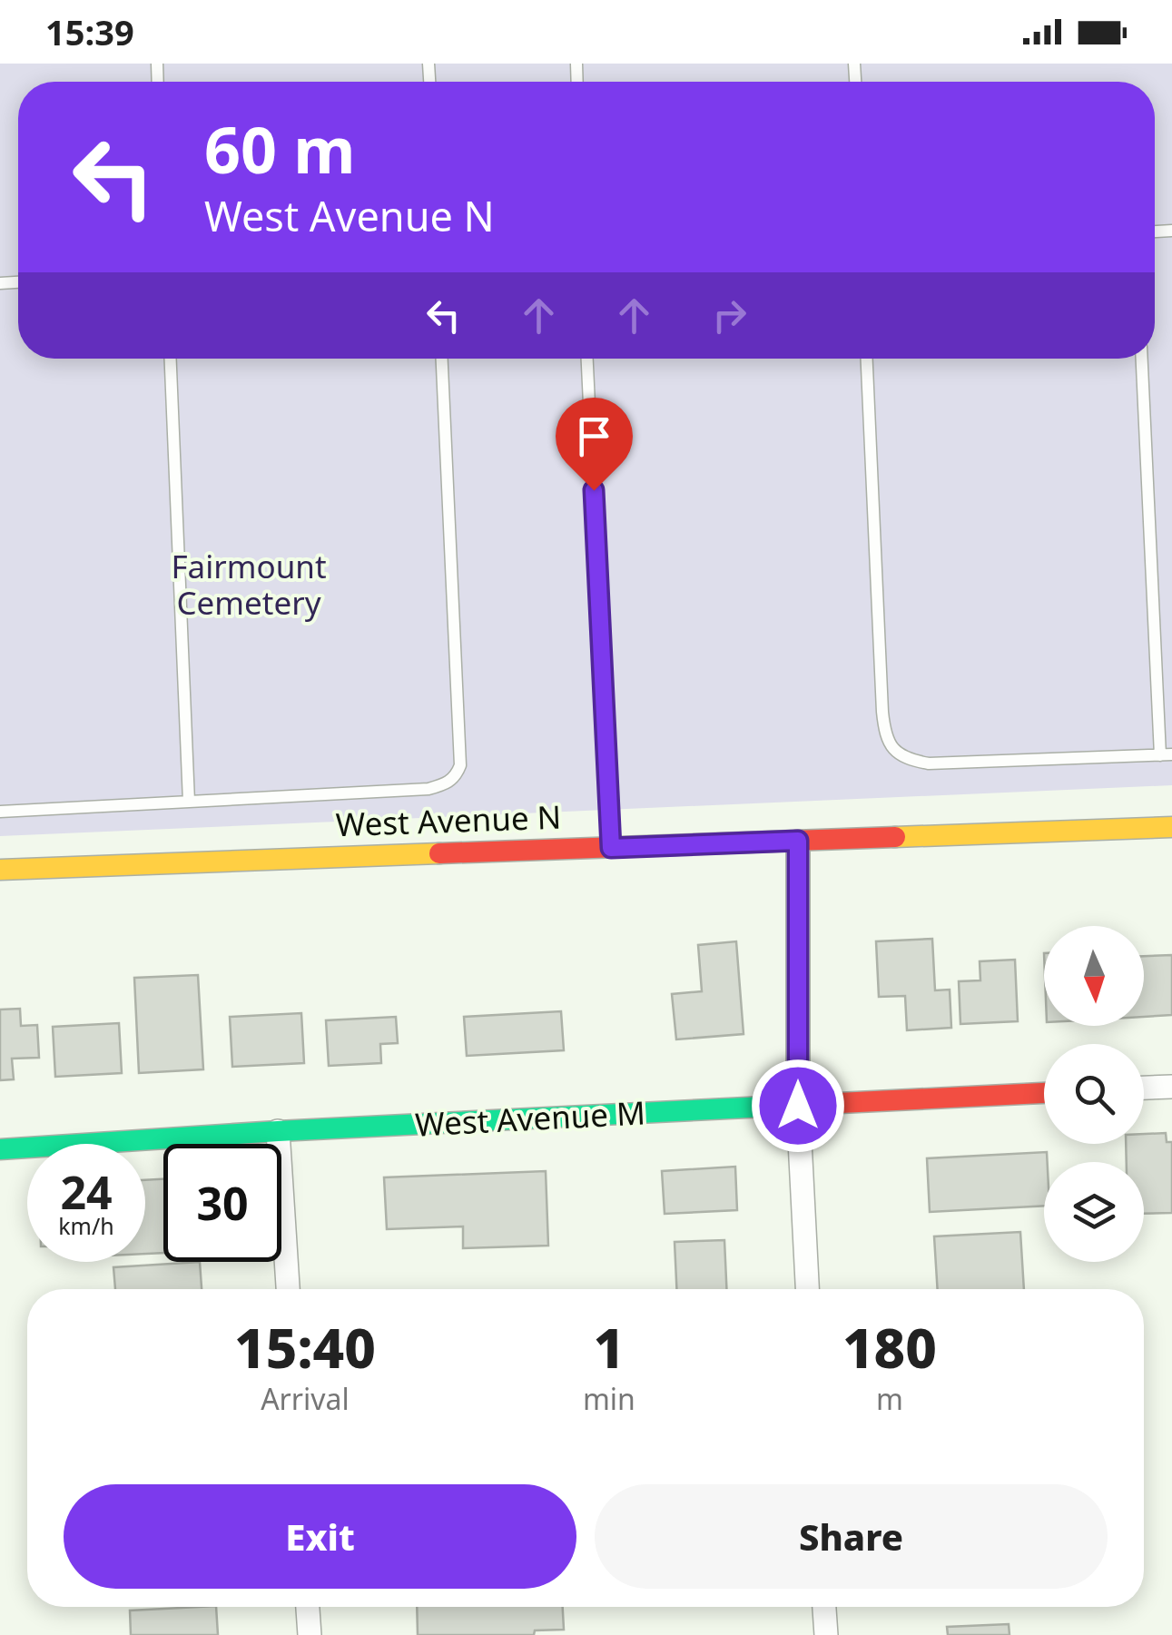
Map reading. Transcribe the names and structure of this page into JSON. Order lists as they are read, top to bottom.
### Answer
{
  "streets": {
    "main road": ["West Avenue N", "West Avenue M"]
  },
  "parks": ["Fairmount Cemetery"],
  "north": "bottom",
  "page": {
    "status": "15:39",
    "turn": ["60 m", "West Avenue N"],
    "speed": "24 km/h",
    "limit": "30",
    "eta": [
      "15:40",
      "Arrival",
      "1",
      "min",
      "180",
      "m"
    ],
    "buttons": ["Exit", "Share"]
  }
}
